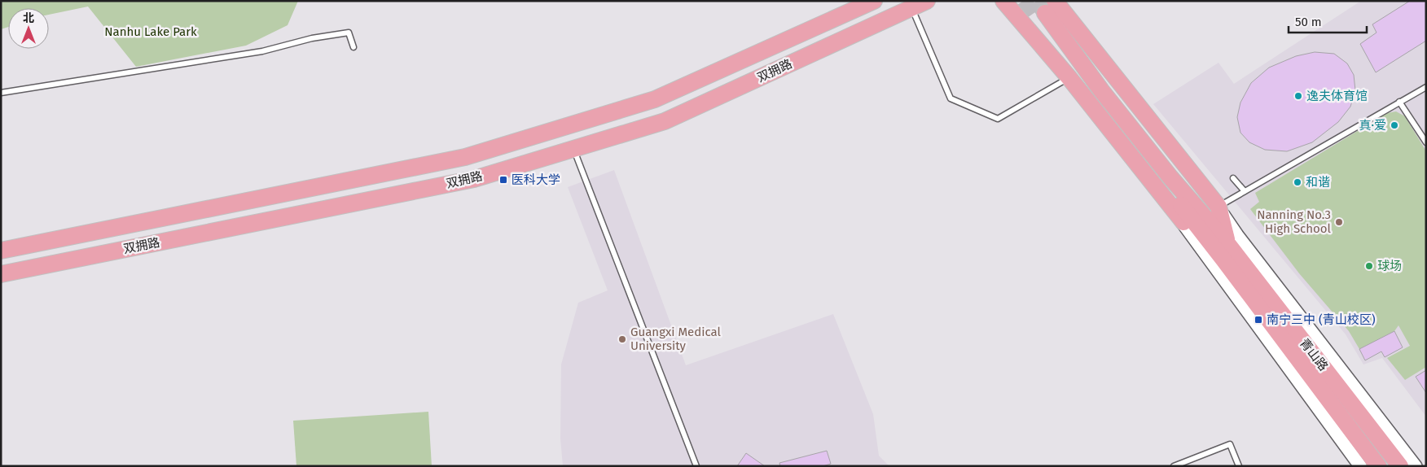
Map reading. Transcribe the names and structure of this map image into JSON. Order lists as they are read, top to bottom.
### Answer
{
  "streets": {
    "main road": ["双拥路", "青山路"]
  },
  "parks": ["Nanhu Lake Park"],
  "places": {
    "other": [
      "逸夫体育馆",
      "真·爱",
      "和谐",
      "Nanning No.3 High School",
      "球场",
      "Guangxi Medical University"
    ],
    "transit": ["医科大学", "南宁三中 (青山校区)"]
  },
  "scale_bar": "50 m",
  "north": "top"
}
